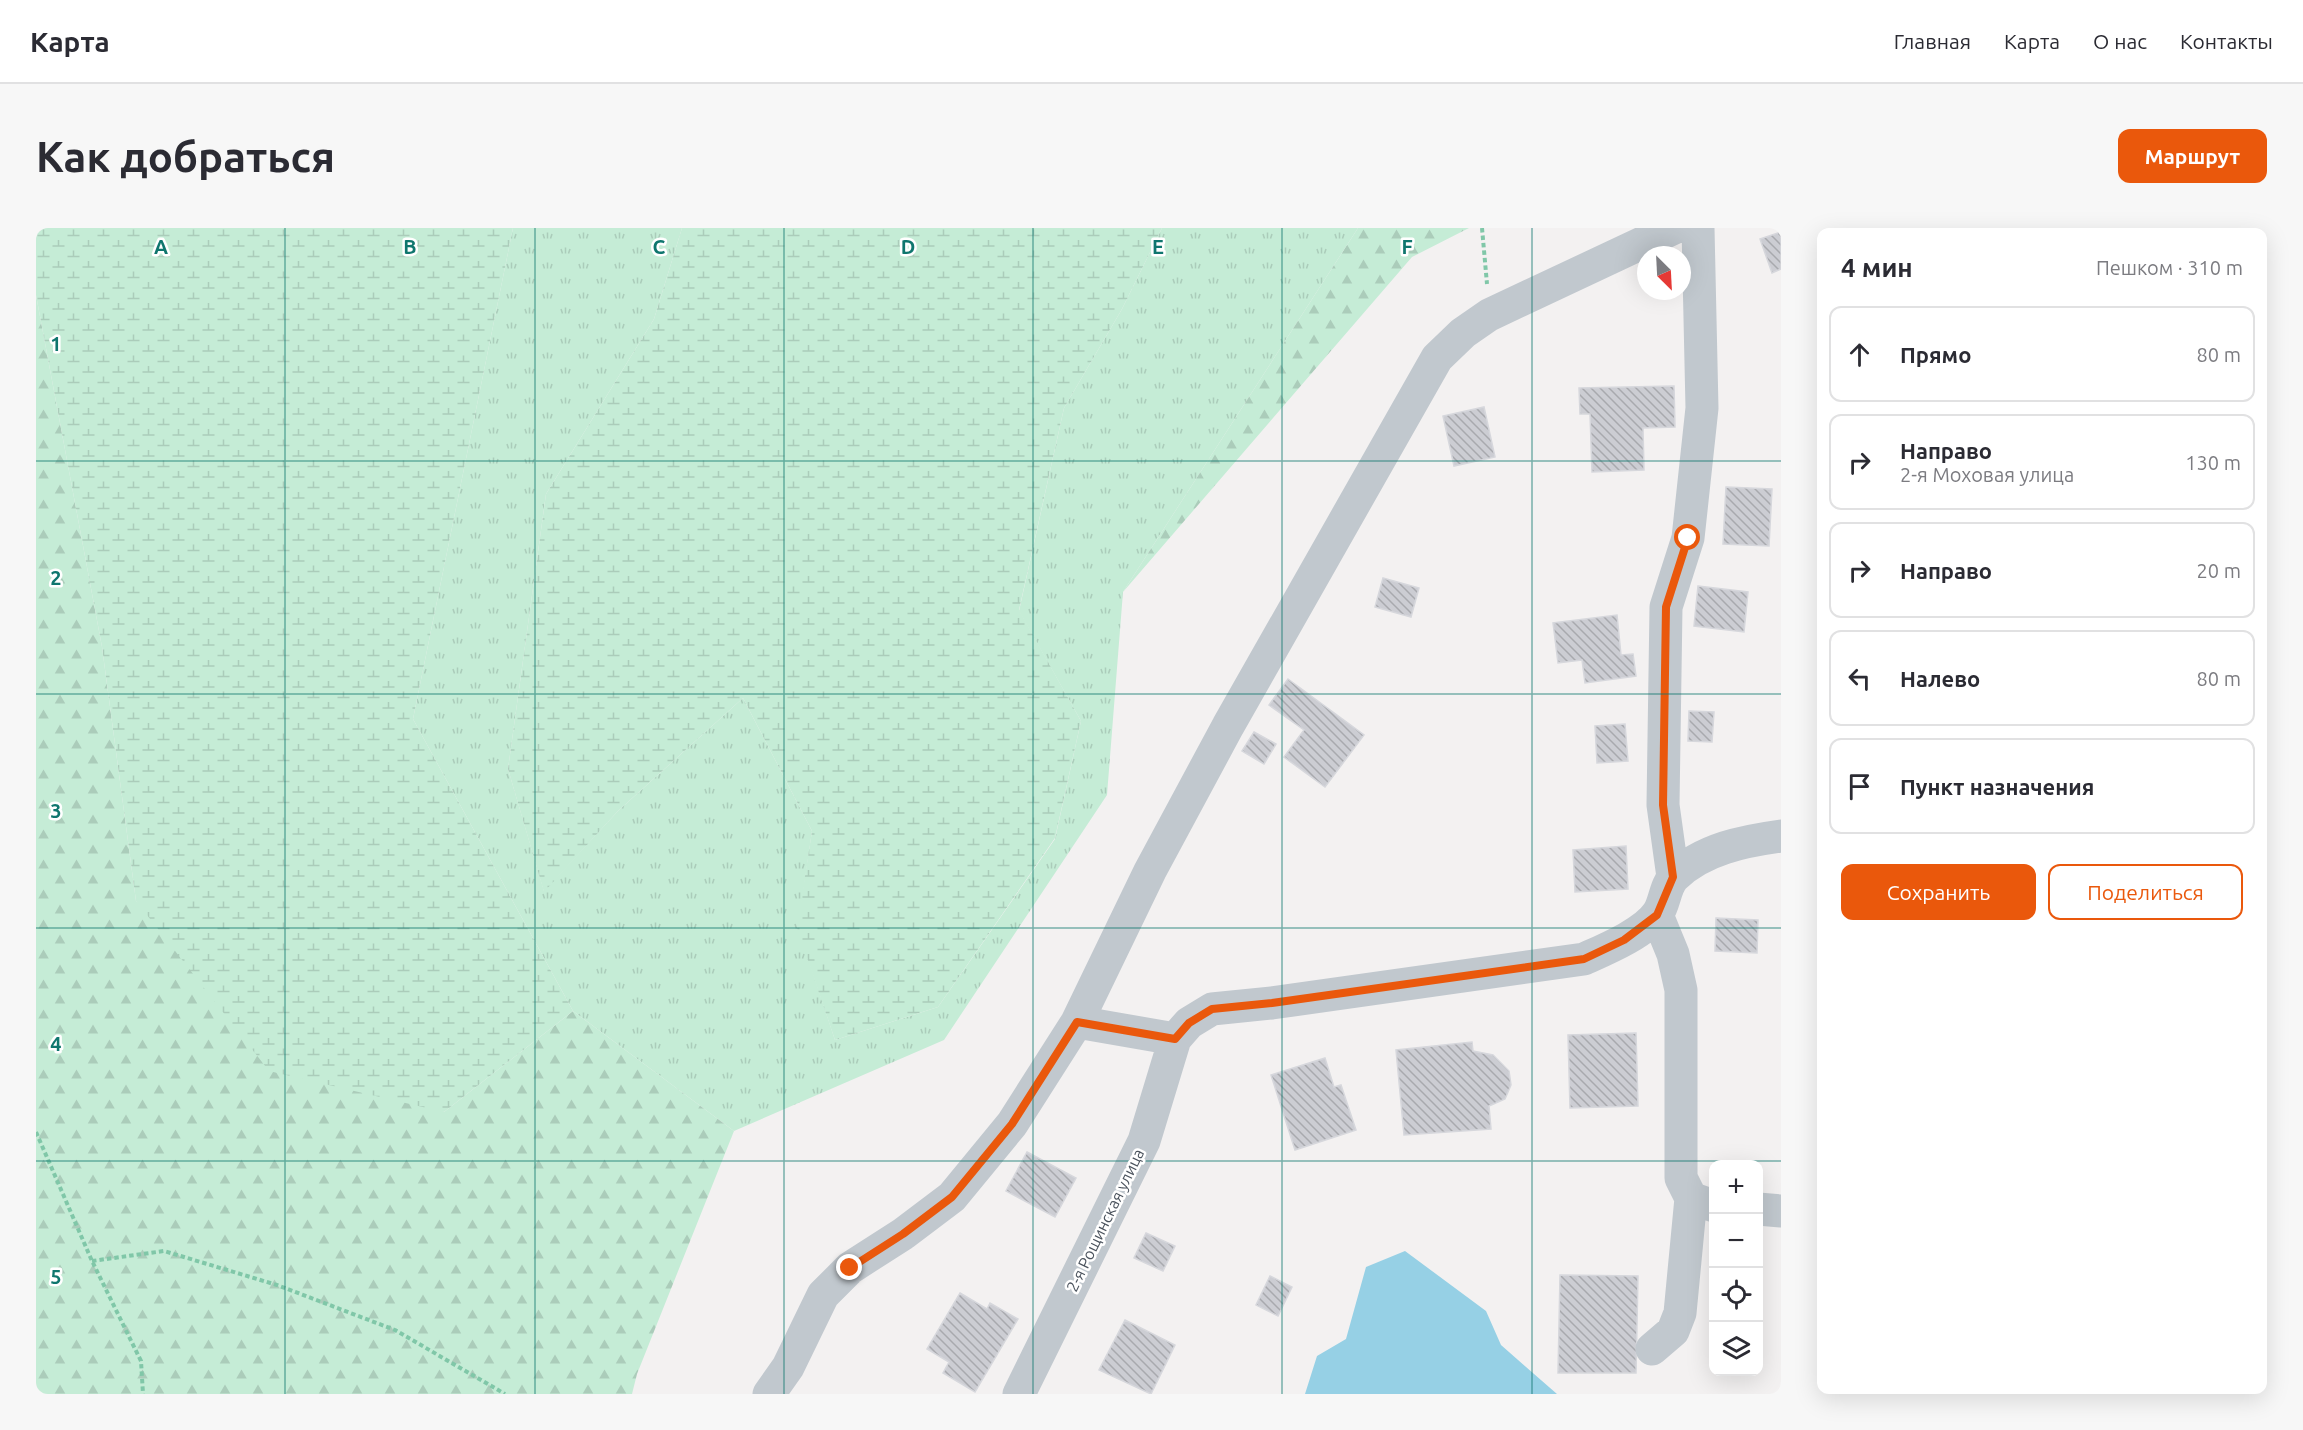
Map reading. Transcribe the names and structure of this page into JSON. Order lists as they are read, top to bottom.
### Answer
{
  "streets": {
    "street": ["2-я Рощинская улица"]
  },
  "north": "bottom right",
  "page": {
    "header": "Карта",
    "nav": [
      "Главная",
      "Карта",
      "О нас",
      "Контакты"
    ],
    "buttons": [
      "Маршрут",
      ["Сохранить", "Поделиться"]
    ],
    "title": "Как добраться",
    "heading": ["4 мин", "Пешком · 310 m"],
    "list": [
      ["Прямо", "80 m"],
      ["Направо", "2-я Моховая улица", "130 m"],
      ["Направо", "20 m"],
      ["Налево", "80 m"],
      "Пункт назначения"
    ],
    "map_buttons": ["+", "−"]
  },
  "grid": {
    "columns": [
      "A",
      "B",
      "C",
      "D",
      "E",
      "F"
    ],
    "rows": [
      "1",
      "2",
      "3",
      "4",
      "5"
    ]
  }
}
